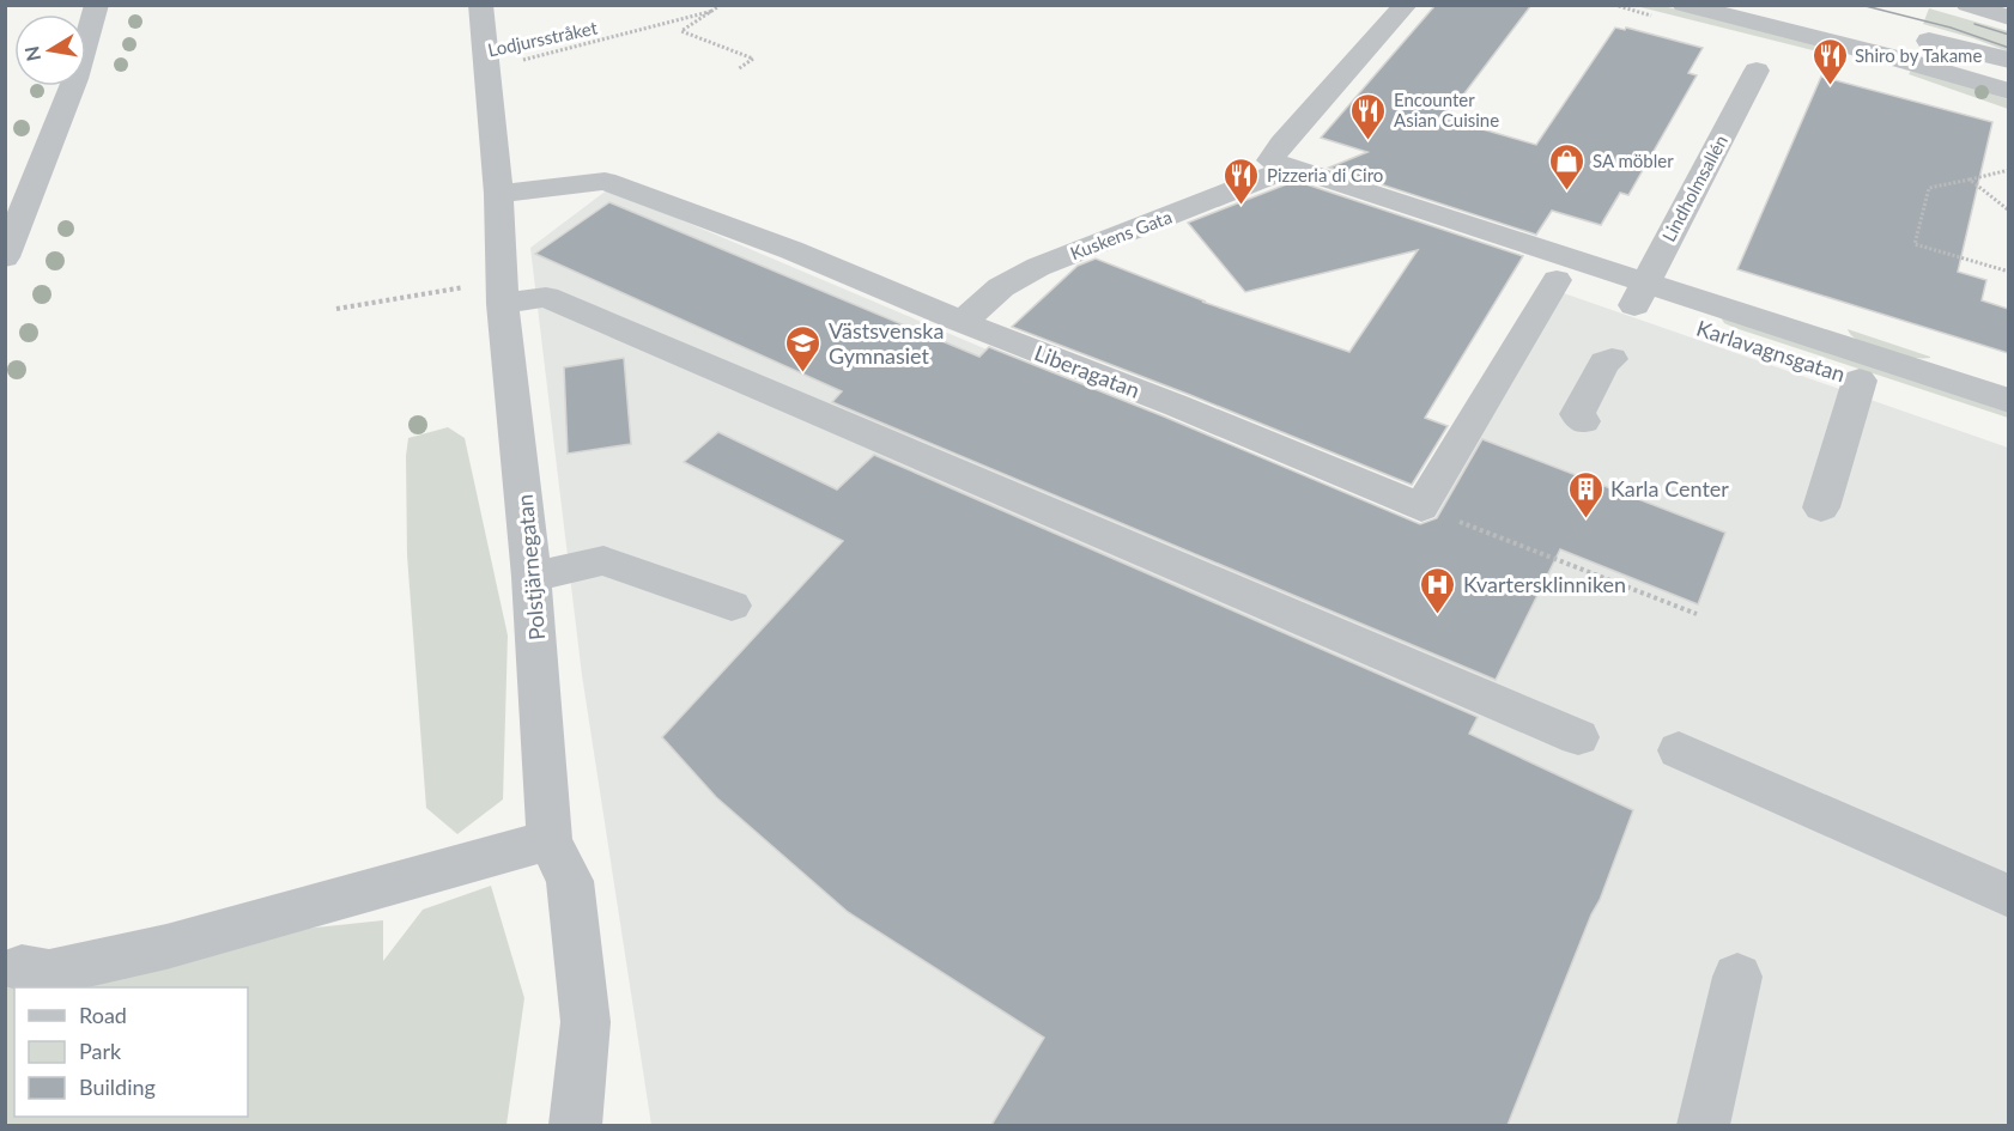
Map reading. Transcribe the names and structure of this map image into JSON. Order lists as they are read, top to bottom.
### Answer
{
  "streets": {
    "street": [
      "Lindholmsallén",
      "Kuskens Gata",
      "Karlavagnsgatan",
      "Liberagatan",
      "Polstjärnegatan"
    ],
    "path": ["Lodjursstråket"]
  },
  "crossings": [
    ["Lodjursstråket", "Polstjärnegatan"],
    ["Lindholmsallén", "Karlavagnsgatan"],
    ["Kuskens Gata", "Karlavagnsgatan"],
    ["Kuskens Gata", "Liberagatan"],
    ["Liberagatan", "Polstjärnegatan"]
  ],
  "places": {
    "restaurant": ["Shiro by Takame", "Encounter Asian Cuisine", "Pizzeria di Ciro"],
    "shop": ["SA möbler"],
    "school or university": ["Västsvenska Gymnasiet"],
    "building": ["Karla Center"],
    "hospital": ["Kvartersklinniken"]
  },
  "legend": ["Road", "Park", "Building"],
  "north": "left"
}
